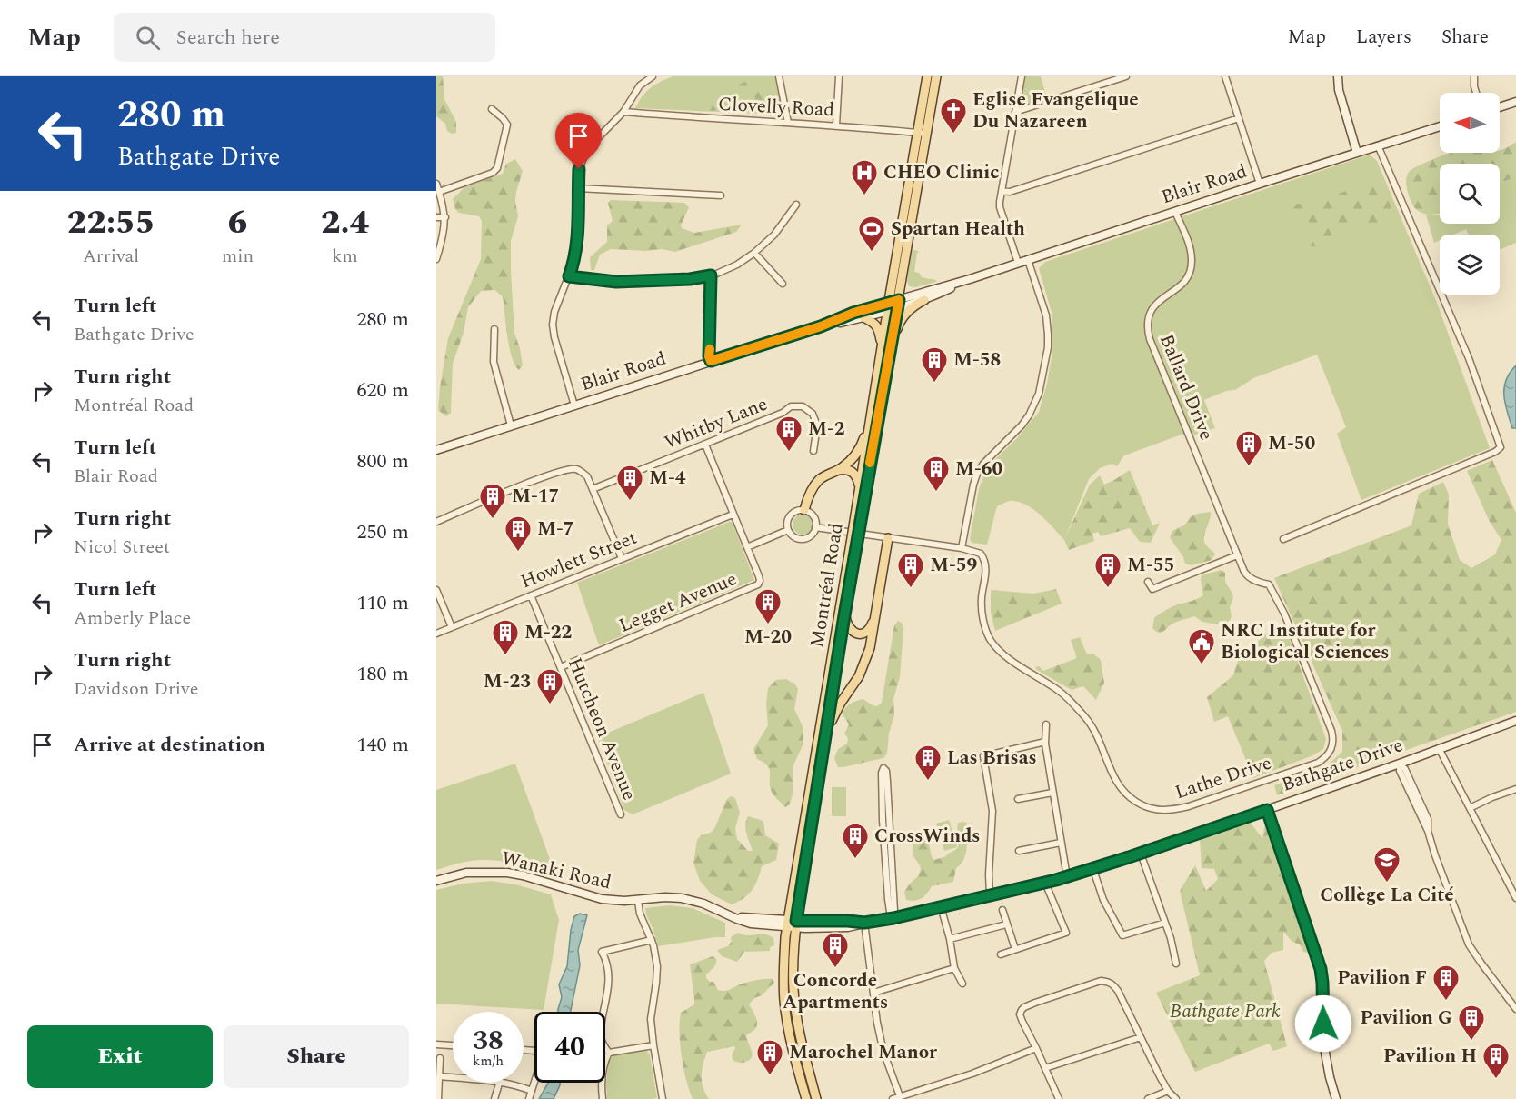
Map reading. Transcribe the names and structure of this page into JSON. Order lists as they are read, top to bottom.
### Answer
{
  "streets": {
    "main road": ["Montréal Road"],
    "street": [
      "Clovelly Road",
      "Blair Road",
      "Ballard Drive",
      "Whitby Lane",
      "Howlett Street",
      "Legget Avenue",
      "Hutcheon Avenue",
      "Bathgate Drive",
      "Lathe Drive",
      "Wanaki Road"
    ]
  },
  "crossings": [
    ["Clovelly Road", "Montréal Road"],
    ["Blair Road", "Ballard Drive"],
    ["Blair Road", "Montréal Road"],
    ["Ballard Drive", "Lathe Drive"],
    ["Whitby Lane", "Legget Avenue"],
    ["Howlett Street", "Legget Avenue"],
    ["Howlett Street", "Hutcheon Avenue"],
    ["Montréal Road", "Bathgate Drive"],
    ["Montréal Road", "Wanaki Road"],
    ["Legget Avenue", "Hutcheon Avenue"],
    ["Bathgate Drive", "Wanaki Road"]
  ],
  "parks": ["Bathgate Park"],
  "places": {
    "church": ["Eglise Evangelique Du Nazareen"],
    "hospital": ["CHEO Clinic"],
    "sports": ["Spartan Health"],
    "building": [
      "M-58",
      "M-2",
      "M-50",
      "M-60",
      "M-4",
      "M-17",
      "M-7",
      "M-59",
      "M-55",
      "M-20",
      "M-22",
      "M-23",
      "Las Brisas",
      "CrossWinds",
      "Concorde Apartments",
      "Pavilion F",
      "Pavilion G",
      "Marochel Manor",
      "Pavilion H"
    ],
    "public building": ["NRC Institute for Biological Sciences"],
    "school or university": ["Collège La Cité"]
  },
  "north": "left",
  "page": {
    "header": "Map",
    "search": "Search here",
    "nav": ["Map", "Layers", "Share"],
    "turn": ["280 m", "Bathgate Drive"],
    "eta": [
      "22:55",
      "Arrival",
      "6",
      "min",
      "2.4",
      "km"
    ],
    "list": [
      {
        "name": "Turn left",
        "note": "Bathgate Drive",
        "value": "280 m"
      },
      {
        "name": "Turn right",
        "note": "Montréal Road",
        "value": "620 m"
      },
      {
        "name": "Turn left",
        "note": "Blair Road",
        "value": "800 m"
      },
      {
        "name": "Turn right",
        "note": "Nicol Street",
        "value": "250 m"
      },
      {
        "name": "Turn left",
        "note": "Amberly Place",
        "value": "110 m"
      },
      {
        "name": "Turn right",
        "note": "Davidson Drive",
        "value": "180 m"
      },
      {
        "name": "Arrive at destination",
        "value": "140 m"
      }
    ],
    "speed": "38 km/h",
    "limit": "40",
    "buttons": ["Exit", "Share"]
  }
}
